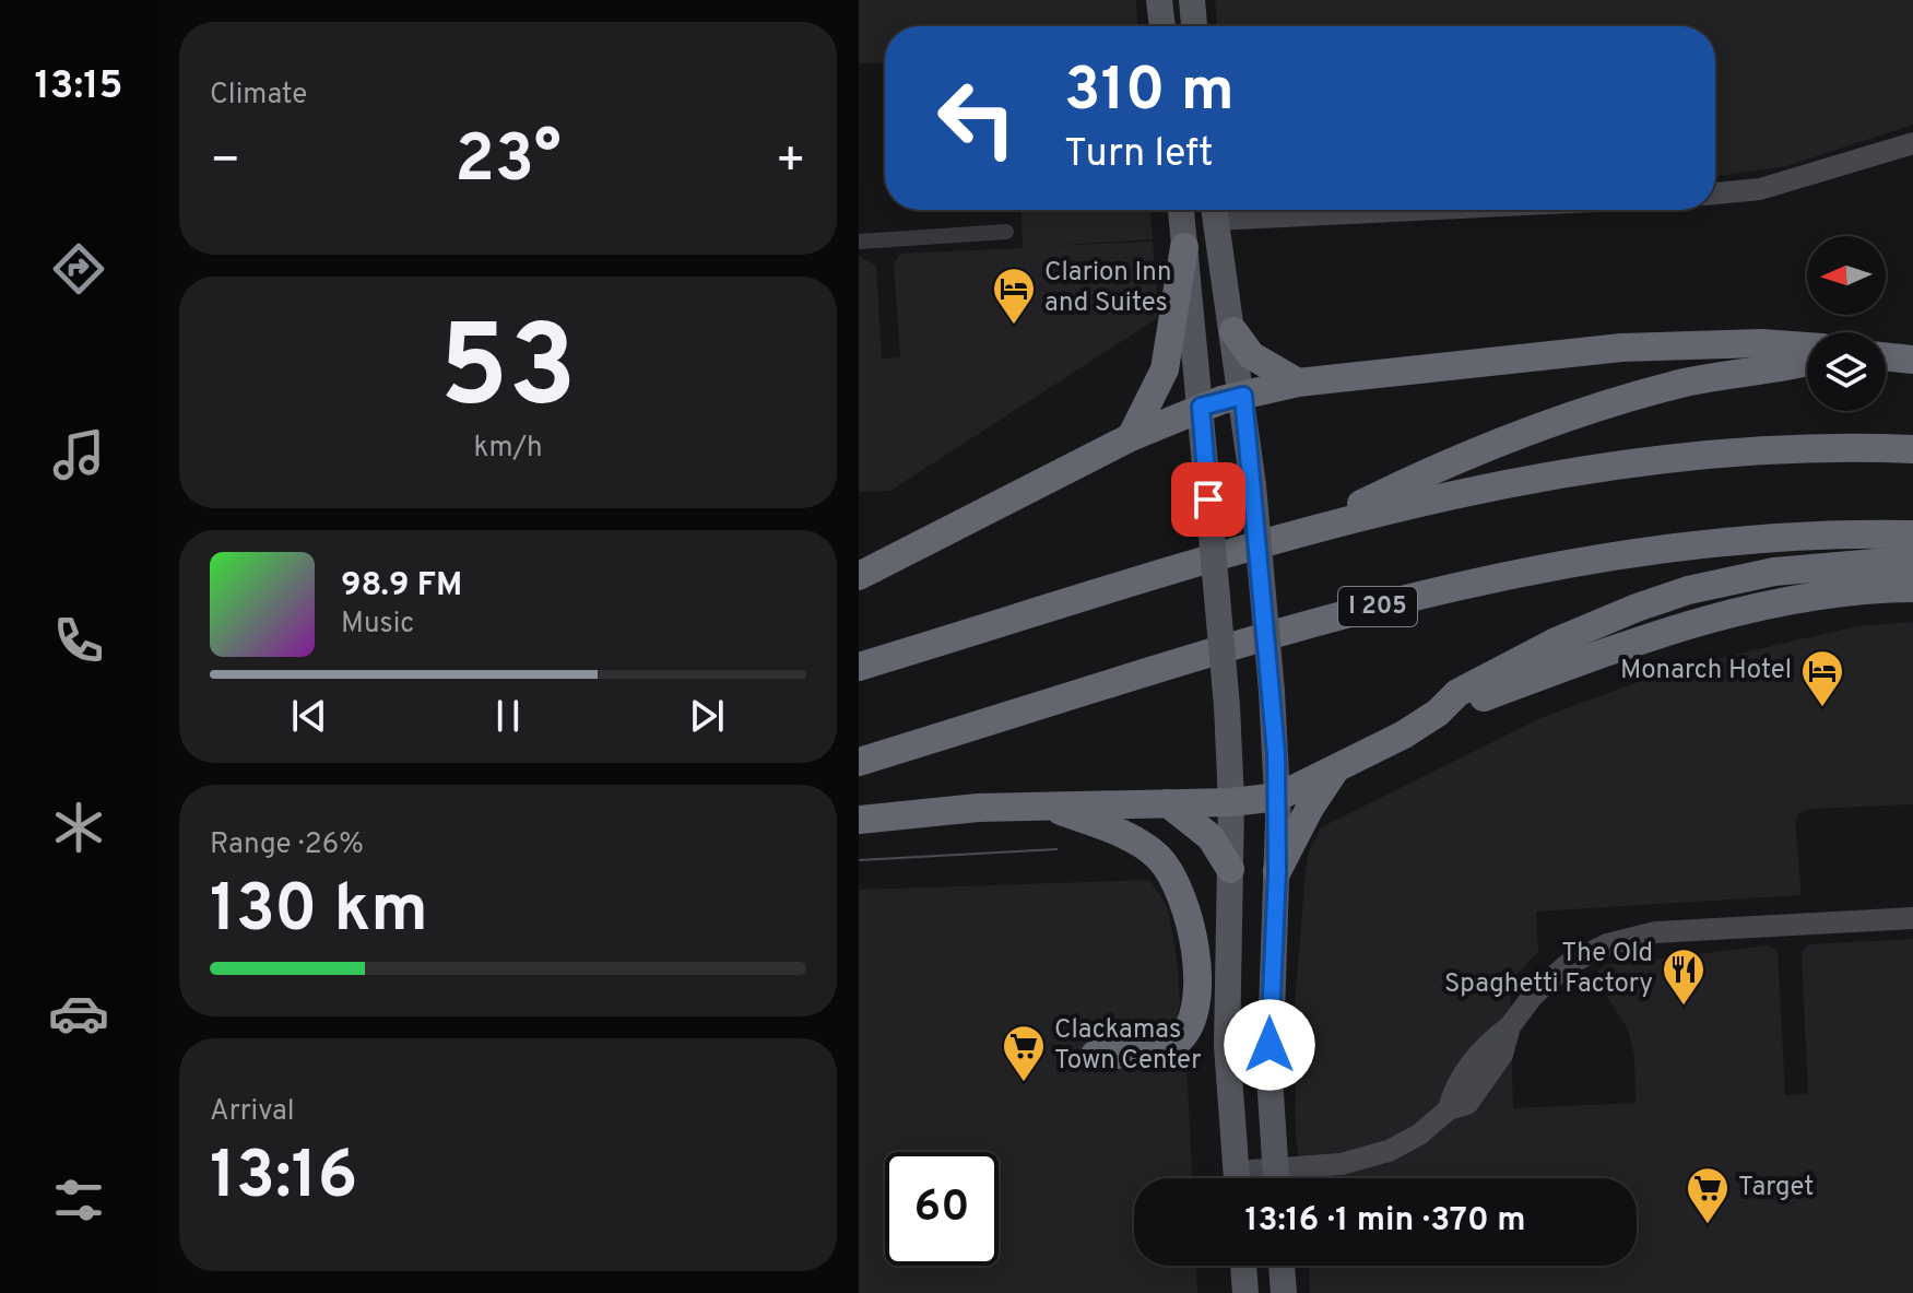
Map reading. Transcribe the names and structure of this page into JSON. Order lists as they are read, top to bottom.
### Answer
{
  "streets": {
    "highway": ["I 205"]
  },
  "places": {
    "hotel": ["Clarion Inn and Suites", "Monarch Hotel"],
    "restaurant": ["The Old Spaghetti Factory"],
    "supermarket": ["Clackamas Town Center", "Target"]
  },
  "north": "left",
  "page": {
    "tabs": "13:15",
    "tile": [
      "Climate",
      ["53", "km/h"],
      ["Range · 26%", "130 km"],
      ["Arrival", "13:16"]
    ],
    "turn": ["310 m", "Turn left"],
    "heat": ["−", "23°", "+"],
    "song": ["98.9 FM", "Music"],
    "limit": "60",
    "trip": "13:16 · 1 min · 370 m"
  }
}
